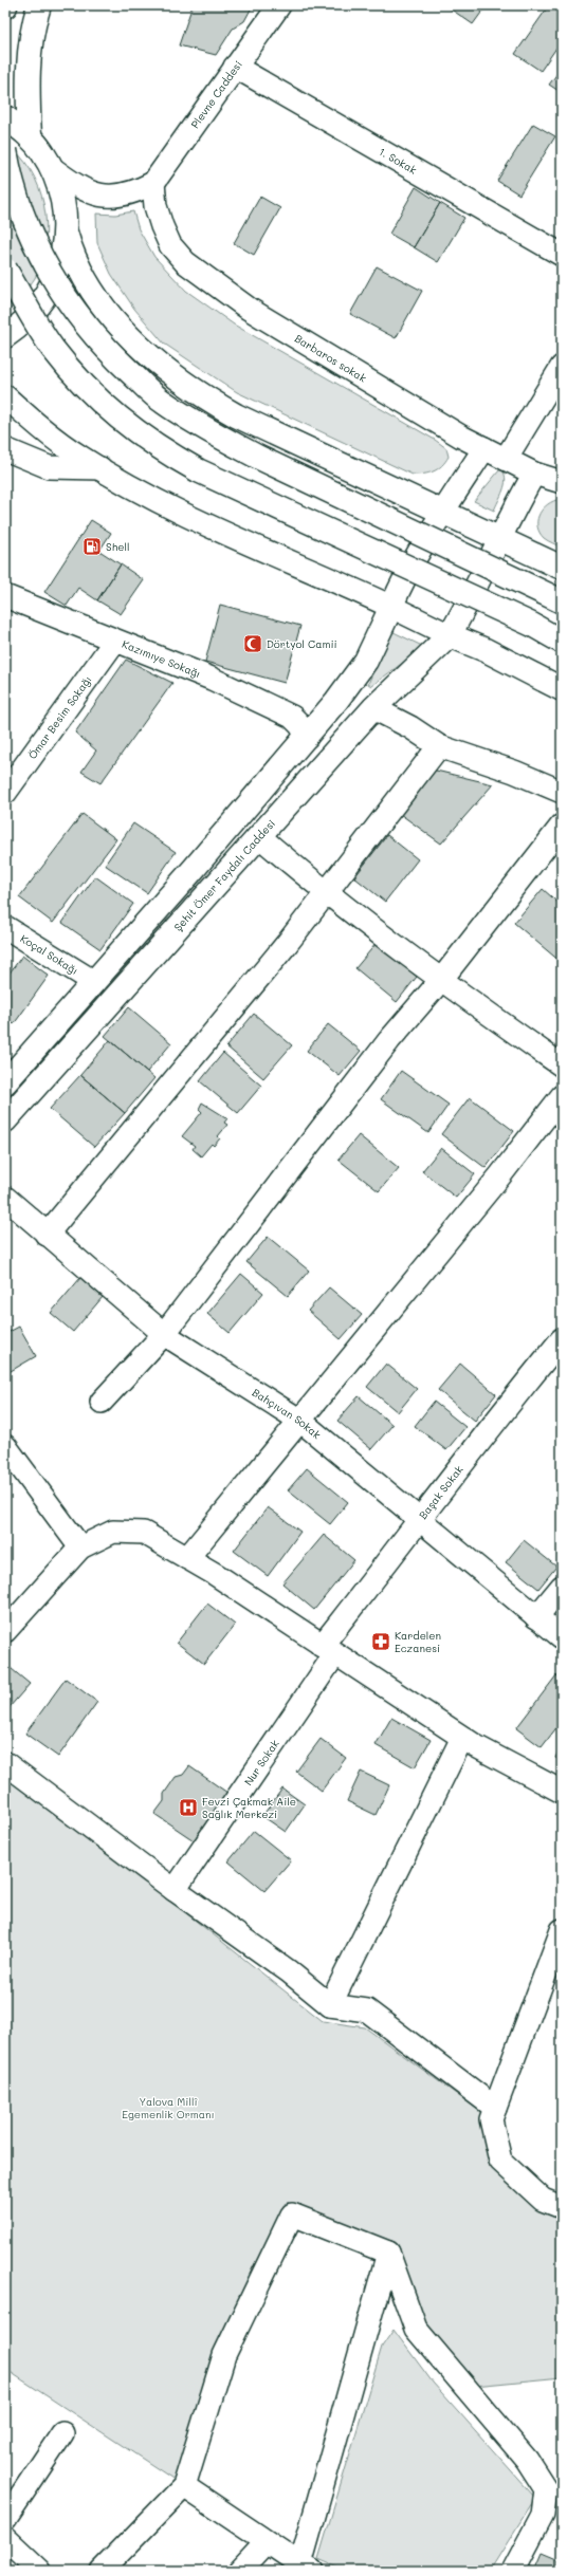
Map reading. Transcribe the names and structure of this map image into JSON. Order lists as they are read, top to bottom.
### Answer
{
  "streets": {
    "main road": ["Şehit Ömer Faydalı Caddesi"],
    "street": [
      "Plevne Caddesi",
      "1. Sokak",
      "Barbaros sokak",
      "Kazımıye Sokağı",
      "Ömar Besim Sokağı",
      "Koçal Sokağı",
      "Bahçıvan Sokak",
      "Başak Sokak",
      "Nur Sokak"
    ]
  },
  "crossings": [
    ["Plevne Caddesi", "1. Sokak"],
    ["Plevne Caddesi", "Barbaros sokak"],
    ["Kazımıye Sokağı", "Ömar Besim Sokağı"],
    ["Bahçıvan Sokak", "Başak Sokak"],
    ["Başak Sokak", "Nur Sokak"]
  ],
  "parks": ["Yalova Millî Egemenlik Ormanı"],
  "places": {
    "fuel station": ["Shell"],
    "mosque": ["Dörtyol Camii"],
    "pharmacy": ["Kardelen Eczanesi"],
    "hospital": ["Fevzi Çakmak Aile Sağlık Merkezi"]
  }
}
